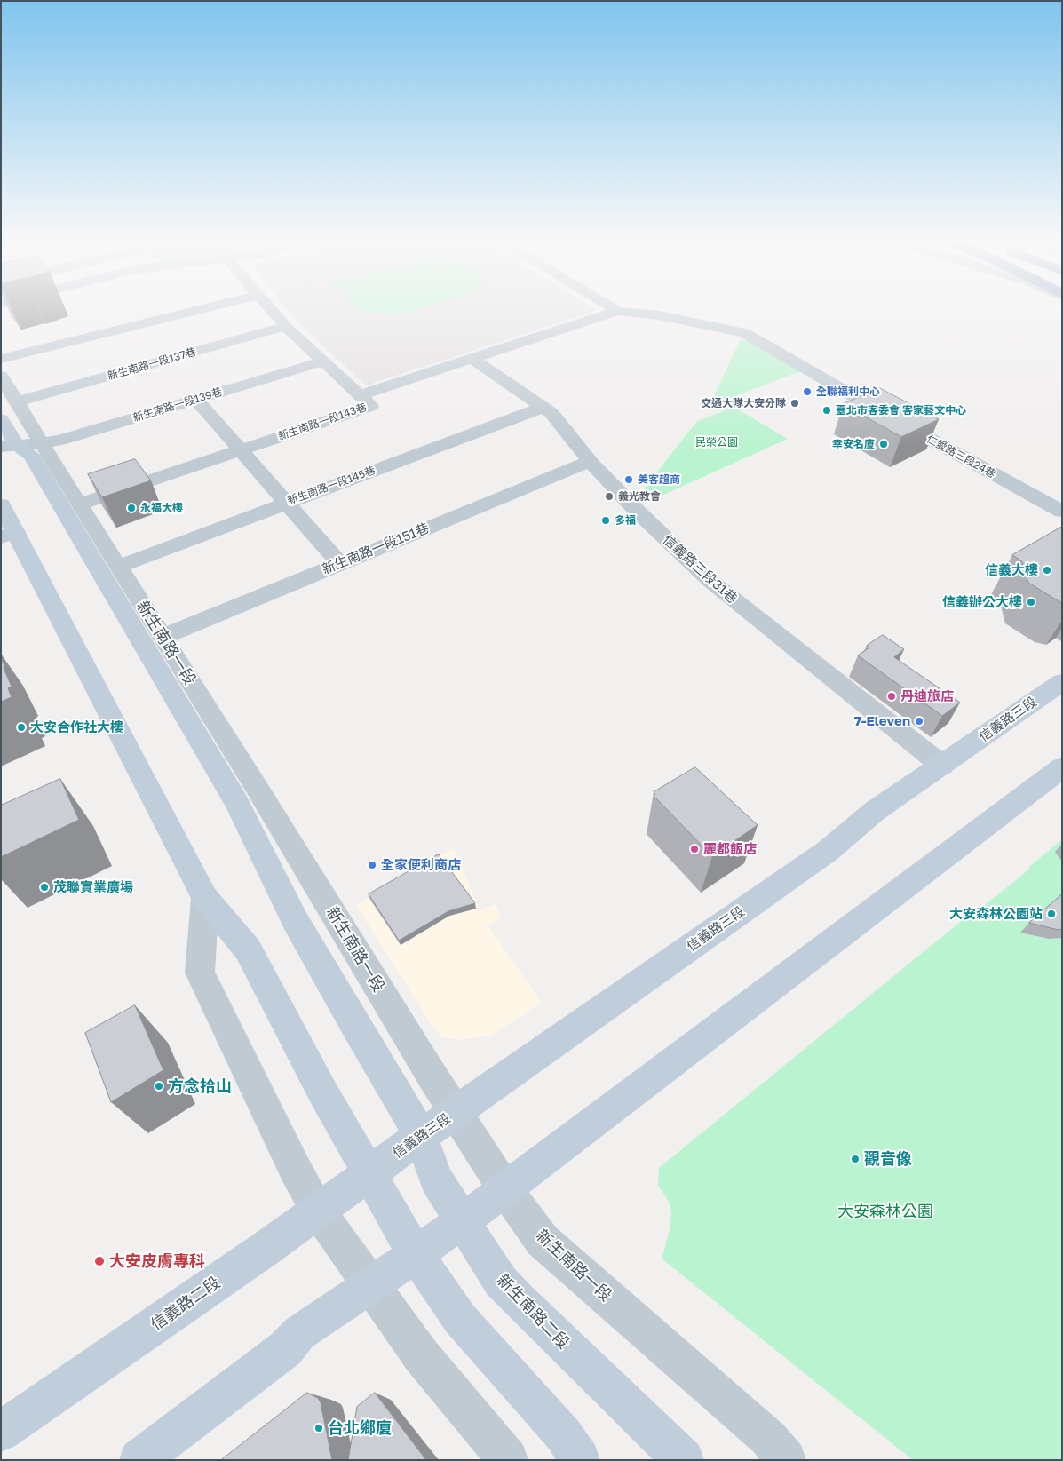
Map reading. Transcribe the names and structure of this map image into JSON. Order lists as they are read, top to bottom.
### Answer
{
  "streets": {
    "main road": [
      "新生南路一段",
      "信義路三段",
      "信義路二段",
      "新生南路二段"
    ],
    "street": [
      "新生南路一段137巷",
      "新生南路一段139巷",
      "新生南路一段143巷",
      "仁愛路三段24巷",
      "新生南路一段145巷",
      "新生南路一段151巷",
      "信義路三段31巷"
    ]
  },
  "crossings": [
    ["新生南路一段137巷", "新生南路一段"],
    ["新生南路一段139巷", "新生南路一段"],
    ["新生南路一段143巷", "仁愛路三段24巷"],
    ["新生南路一段143巷", "信義路三段31巷"],
    ["新生南路一段143巷", "新生南路一段"],
    ["新生南路一段145巷", "信義路三段31巷"],
    ["新生南路一段145巷", "新生南路一段"],
    ["新生南路一段151巷", "信義路三段31巷"],
    ["新生南路一段151巷", "新生南路一段"],
    ["信義路三段31巷", "信義路三段"],
    ["新生南路一段", "信義路三段"],
    ["新生南路一段", "新生南路二段"],
    ["信義路三段", "信義路二段"],
    ["信義路三段", "新生南路二段"]
  ],
  "parks": ["民榮公園", "大安森林公園"],
  "places": [
    "全聯福利中心",
    "交通大隊大安分隊",
    "臺北市客委會 客家藝文中心",
    "幸安名廈",
    "美客超商",
    "義光教會",
    "永福大樓",
    "多福",
    "信義大樓",
    "信義辦公大樓",
    "丹迪旅店",
    "7-Eleven",
    "大安合作社大樓",
    "麗都飯店",
    "全家便利商店",
    "茂聯實業廣場",
    "大安森林公園站",
    "方念拾山",
    "觀音像",
    "大安皮膚專科",
    "台北鄉廈"
  ]
}
